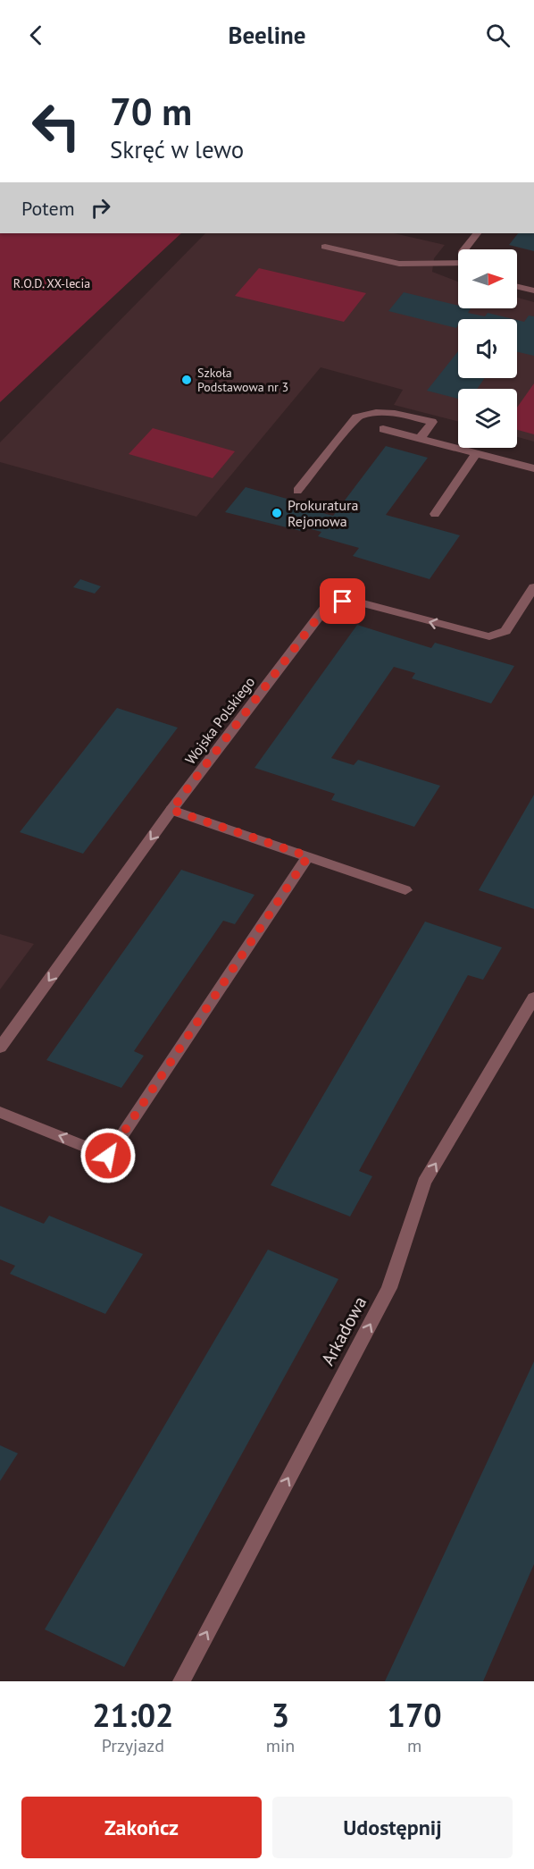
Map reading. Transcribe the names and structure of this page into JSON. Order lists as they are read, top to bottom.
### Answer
{
  "streets": {
    "street": ["Wojska Polskiego", "Arkadowa"]
  },
  "one_way": ["Wojska Polskiego", "Arkadowa"],
  "parks": ["R.O.D. XX-lecia"],
  "places": ["Szkoła Podstawowa nr 3", "Prokuratura Rejonowa"],
  "north": "right",
  "page": {
    "header": "Beeline",
    "turn": ["70 m", "Skręć w lewo"],
    "then": "Potem",
    "eta": [
      "21:02",
      "Przyjazd",
      "3",
      "min",
      "170",
      "m"
    ],
    "buttons": ["Zakończ", "Udostępnij"]
  }
}
